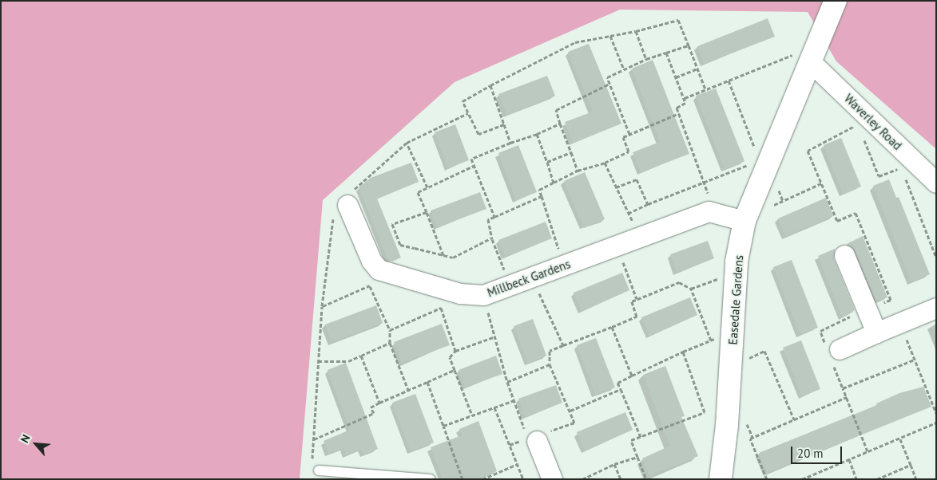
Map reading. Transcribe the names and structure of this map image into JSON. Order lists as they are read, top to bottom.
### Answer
{
  "streets": {
    "street": ["Waverley Road", "Millbeck Gardens", "Easedale Gardens"]
  },
  "crossings": [
    ["Waverley Road", "Easedale Gardens"],
    ["Millbeck Gardens", "Easedale Gardens"]
  ],
  "scale_bar": "20 m",
  "north": "top left"
}
